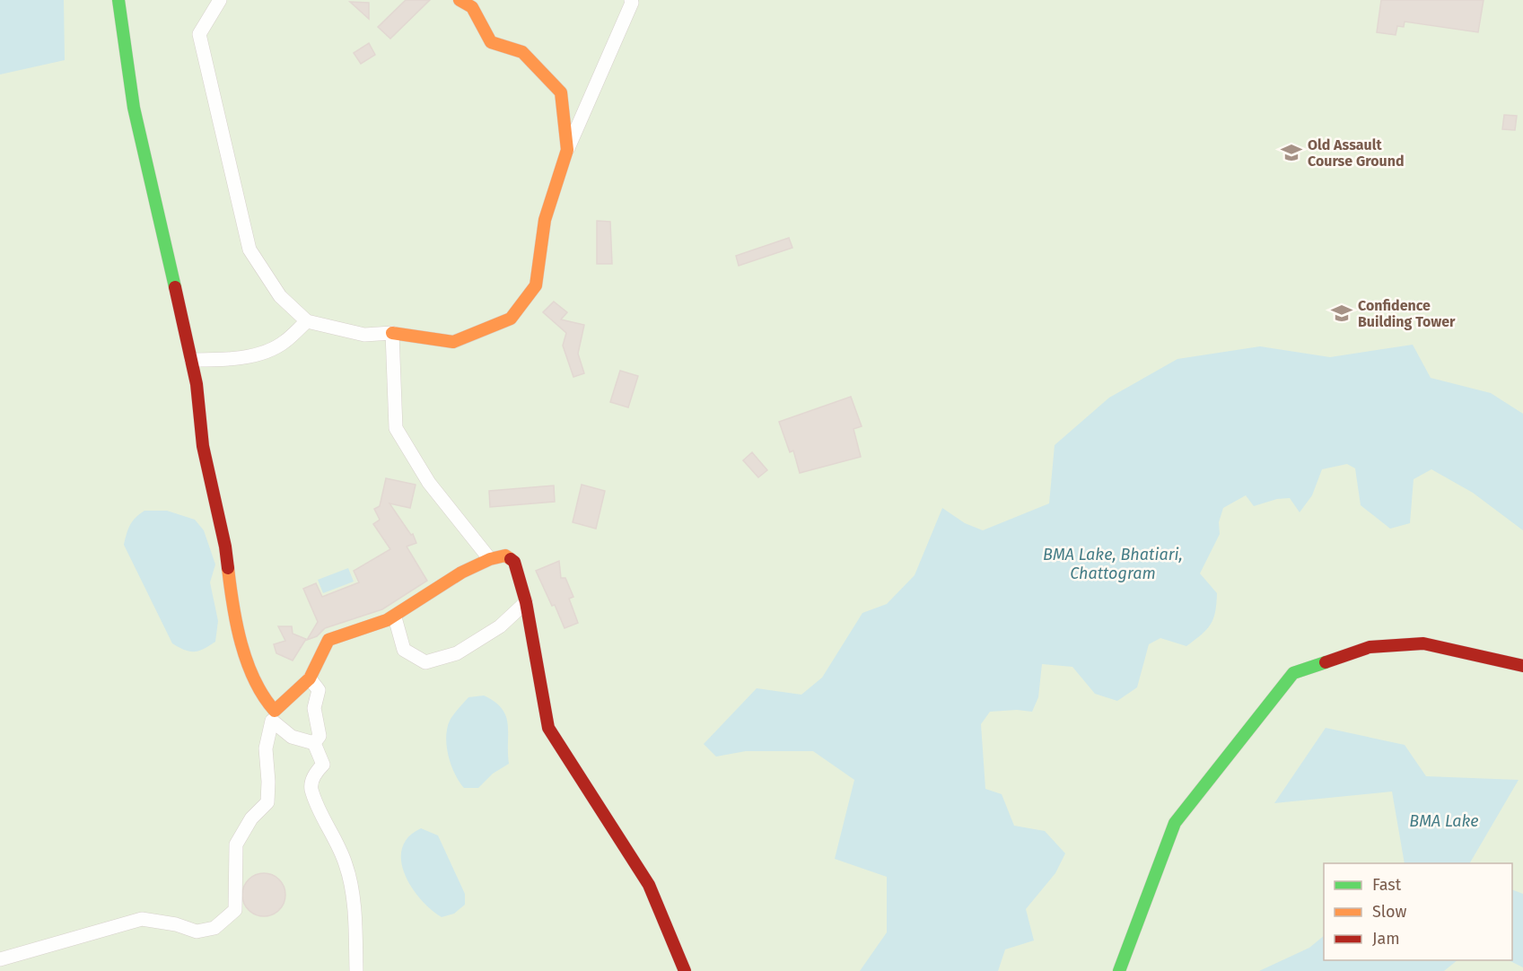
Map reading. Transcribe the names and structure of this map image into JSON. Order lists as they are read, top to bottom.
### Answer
{
  "water": ["BMA Lake, Bhatiari, Chattogram", "BMA Lake"],
  "places": {
    "school or university": ["Old Assault Course Ground", "Confidence Building Tower"]
  },
  "legend": ["Fast", "Slow", "Jam"]
}
